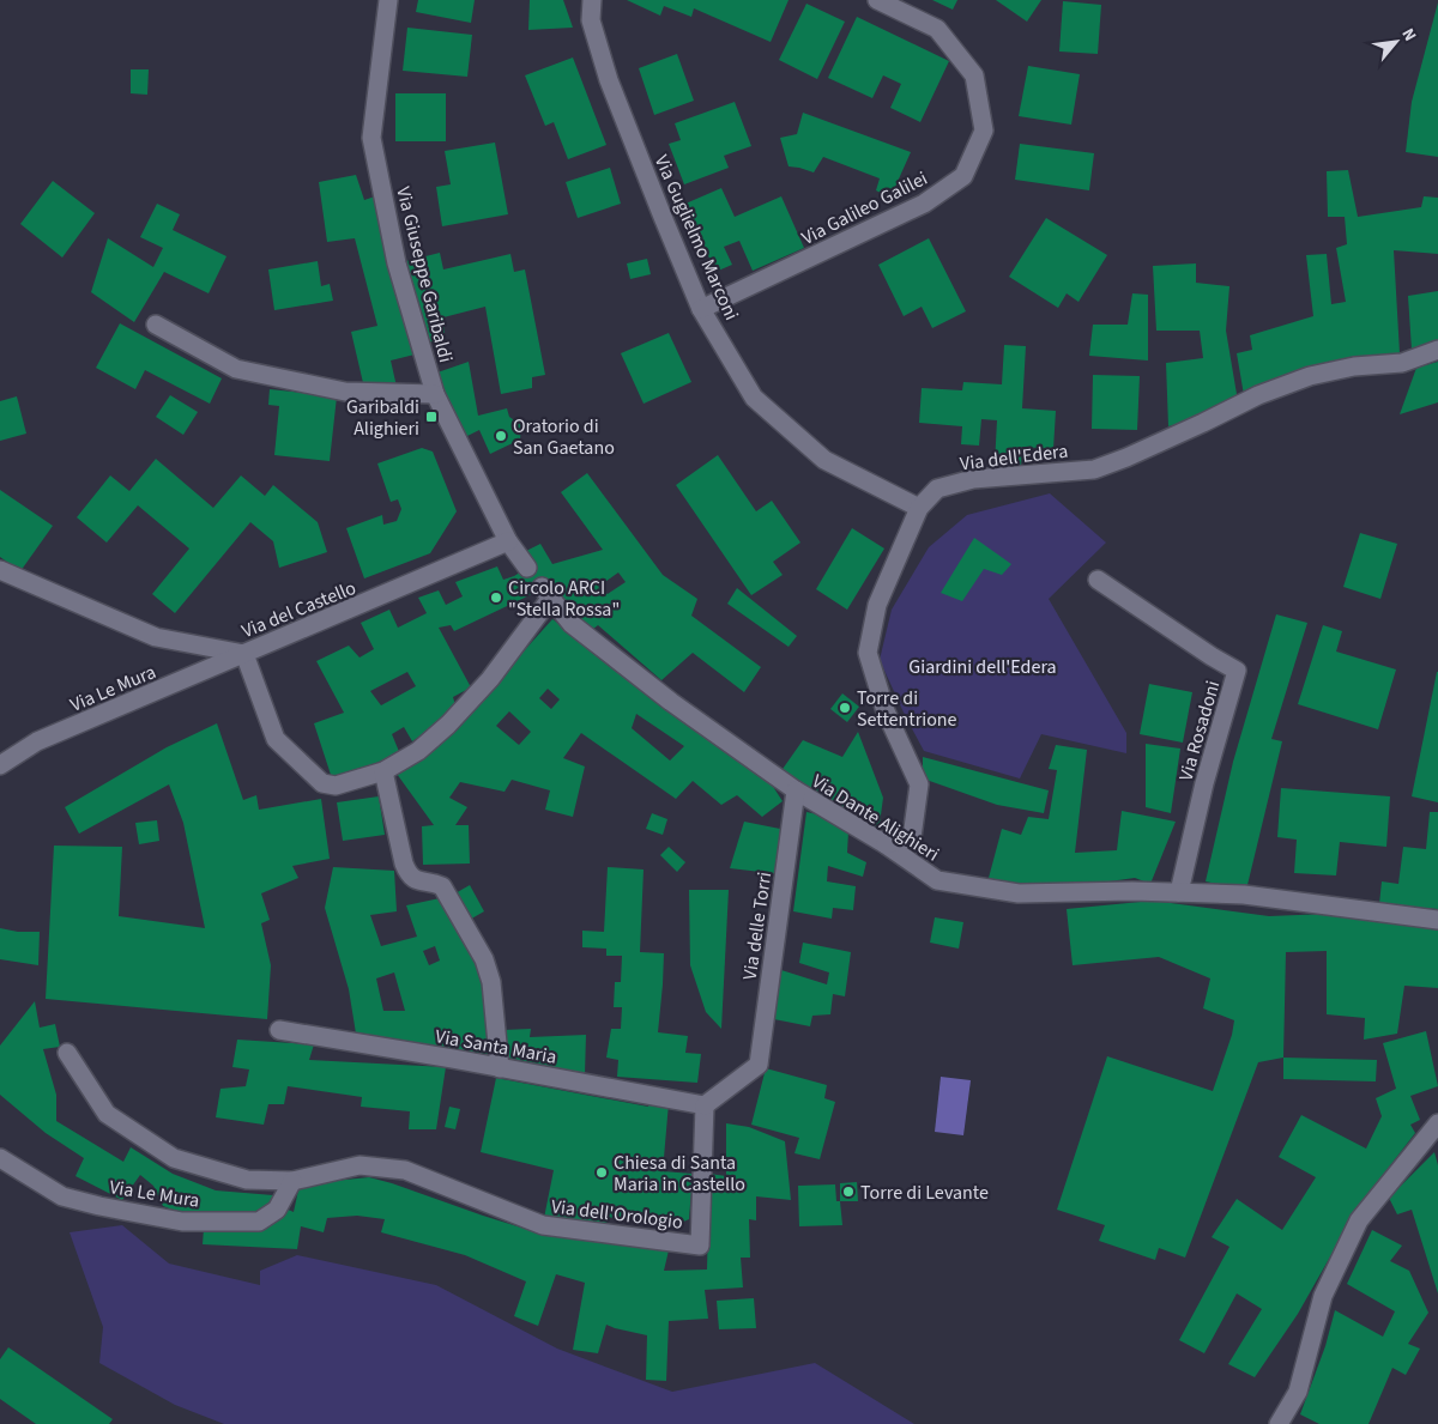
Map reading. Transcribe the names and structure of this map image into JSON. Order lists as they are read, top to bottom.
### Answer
{
  "streets": {
    "street": [
      "Via Galileo Galilei",
      "Via Guglielmo Marconi",
      "Via Giuseppe Garibaldi",
      "Via dell'Edera",
      "Via del Castello",
      "Via Le Mura",
      "Via Rosadoni",
      "Via Dante Alighieri",
      "Via delle Torri",
      "Via Santa Maria",
      "Via dell'Orologio"
    ]
  },
  "crossings": [
    ["Via Galileo Galilei", "Via Guglielmo Marconi"],
    ["Via Guglielmo Marconi", "Via dell'Edera"],
    ["Via Giuseppe Garibaldi", "Via del Castello"],
    ["Via dell'Edera", "Via Dante Alighieri"],
    ["Via del Castello", "Via Le Mura"],
    ["Via Le Mura", "Via dell'Orologio"],
    ["Via Rosadoni", "Via Dante Alighieri"],
    ["Via Dante Alighieri", "Via delle Torri"],
    ["Via delle Torri", "Via Santa Maria"],
    ["Via delle Torri", "Via dell'Orologio"],
    ["Via Santa Maria", "Via dell'Orologio"]
  ],
  "parks": ["Giardini dell'Edera"],
  "places": {
    "transit": ["Garibaldi Alighieri"],
    "other": [
      "Oratorio di San Gaetano",
      "Circolo ARCI \"Stella Rossa\"",
      "Torre di Settentrione",
      "Chiesa di Santa Maria in Castello",
      "Torre di Levante"
    ]
  },
  "north": "top right"
}
